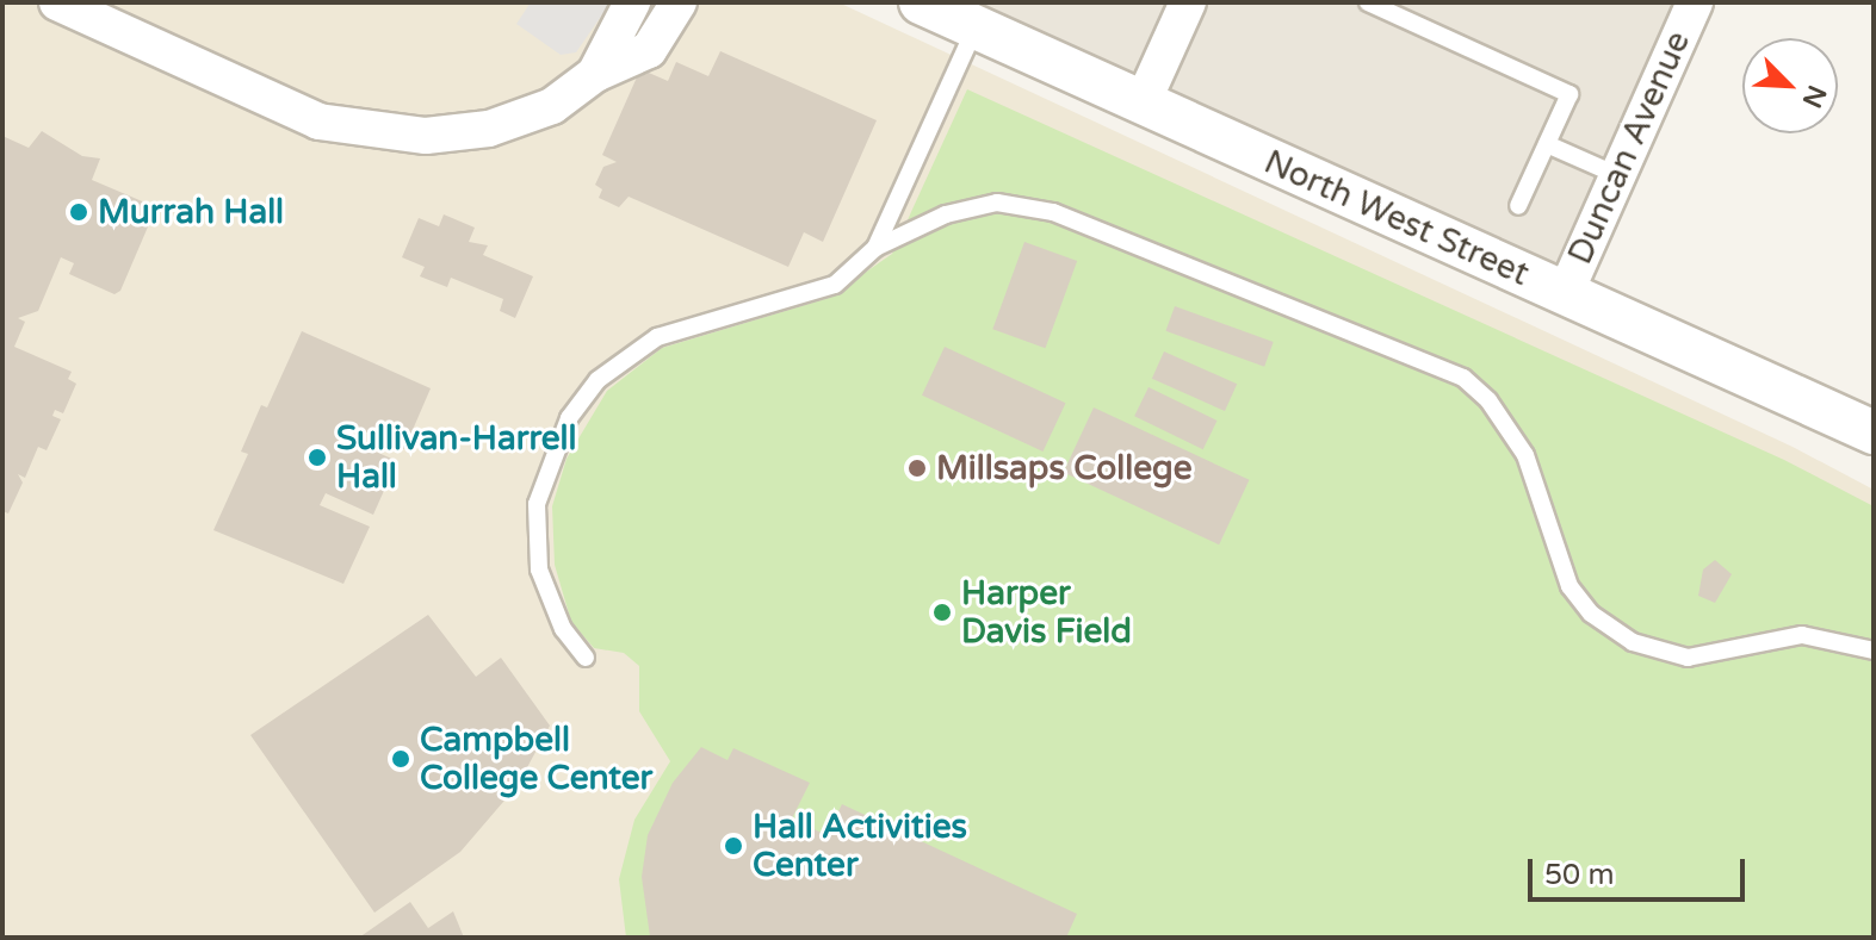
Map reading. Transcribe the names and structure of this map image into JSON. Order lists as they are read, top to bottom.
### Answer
{
  "streets": {
    "street": ["Duncan Avenue", "North West Street"]
  },
  "crossings": [
    ["Duncan Avenue", "North West Street"]
  ],
  "places": [
    "Murrah Hall",
    "Sullivan-Harrell Hall",
    "Millsaps College",
    "Harper Davis Field",
    "Campbell College Center",
    "Hall Activities Center"
  ],
  "scale_bar": "50 m",
  "north": "bottom right"
}
